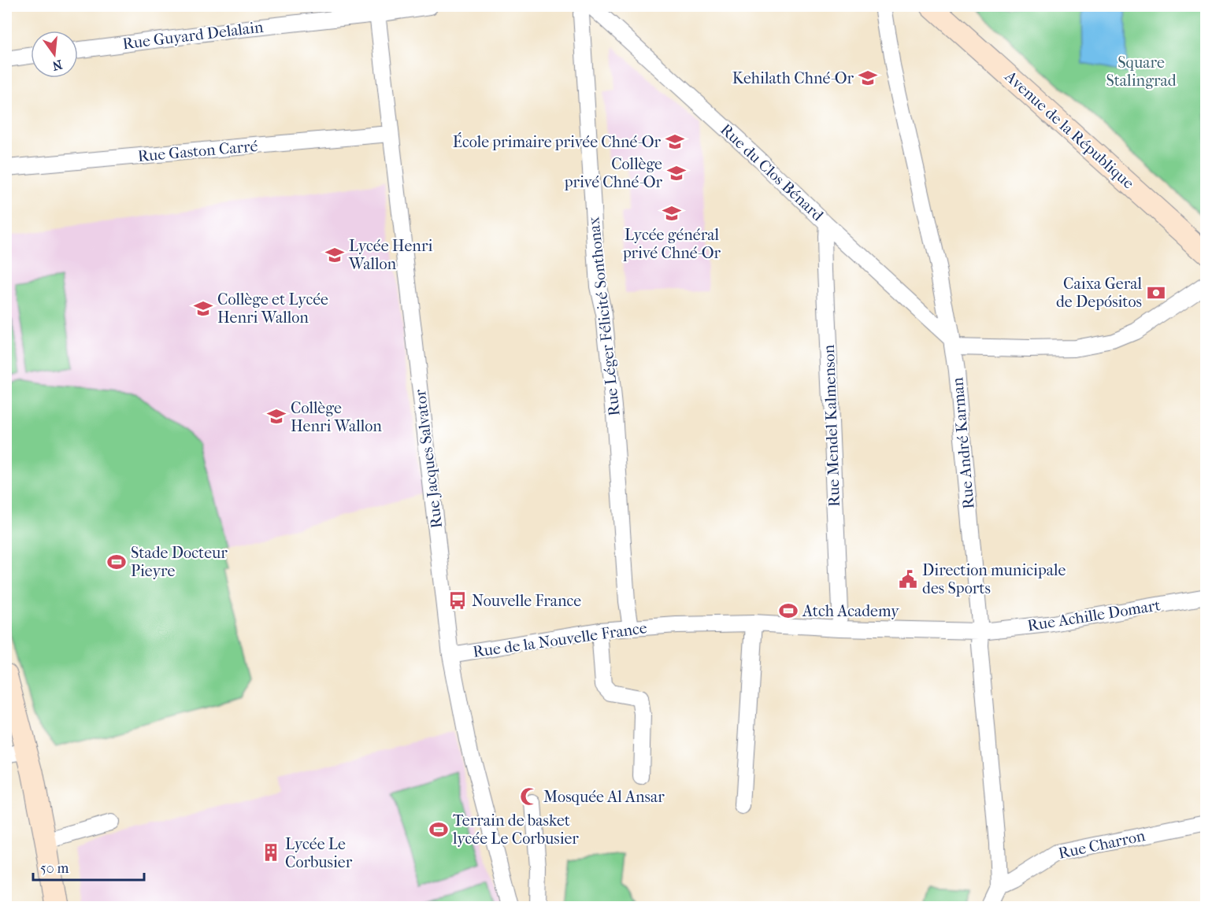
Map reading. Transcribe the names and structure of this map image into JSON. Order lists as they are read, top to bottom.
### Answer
{
  "streets": {
    "main road": ["Avenue de la République"],
    "street": [
      "Rue Guyard Delalain",
      "Rue Gaston Carré",
      "Rue du Clos Bénard",
      "Rue Léger Félicité Sonthonax",
      "Rue Mendel Kalmenson",
      "Rue André Karman",
      "Rue Jacques Salvator",
      "Rue Achille Domart",
      "Rue de la Nouvelle France",
      "Rue Charron"
    ]
  },
  "crossings": [
    ["Rue Guyard Delalain", "Rue Jacques Salvator"],
    ["Rue Gaston Carré", "Rue Jacques Salvator"],
    ["Rue du Clos Bénard", "Rue Mendel Kalmenson"],
    ["Rue du Clos Bénard", "Rue André Karman"],
    ["Rue Léger Félicité Sonthonax", "Rue de la Nouvelle France"],
    ["Rue Mendel Kalmenson", "Rue de la Nouvelle France"],
    ["Rue André Karman", "Rue Achille Domart"],
    ["Rue André Karman", "Rue de la Nouvelle France"],
    ["Rue André Karman", "Rue Charron"],
    ["Rue Jacques Salvator", "Rue de la Nouvelle France"],
    ["Rue Achille Domart", "Rue de la Nouvelle France"]
  ],
  "parks": ["Square Stalingrad"],
  "places": {
    "school or university": [
      "Kehilath Chné-Or",
      "École primaire privée Chné-Or",
      "Collège privé Chné-Or",
      "Lycée général privé Chné-Or",
      "Lycée Henri Wallon",
      "Collège et Lycée Henri Wallon",
      "Collège Henri Wallon"
    ],
    "bank": ["Caixa Geral de Depósitos"],
    "sports": ["Stade Docteur Pieyre", "Atch Academy", "Terrain de basket lycée Le Corbusier"],
    "public building": ["Direction municipale des Sports"],
    "bus stop": ["Nouvelle France"],
    "mosque": ["Mosquée Al Ansar"],
    "building": ["Lycée Le Corbusier"]
  },
  "scale_bar": "50 m",
  "north": "bottom"
}
